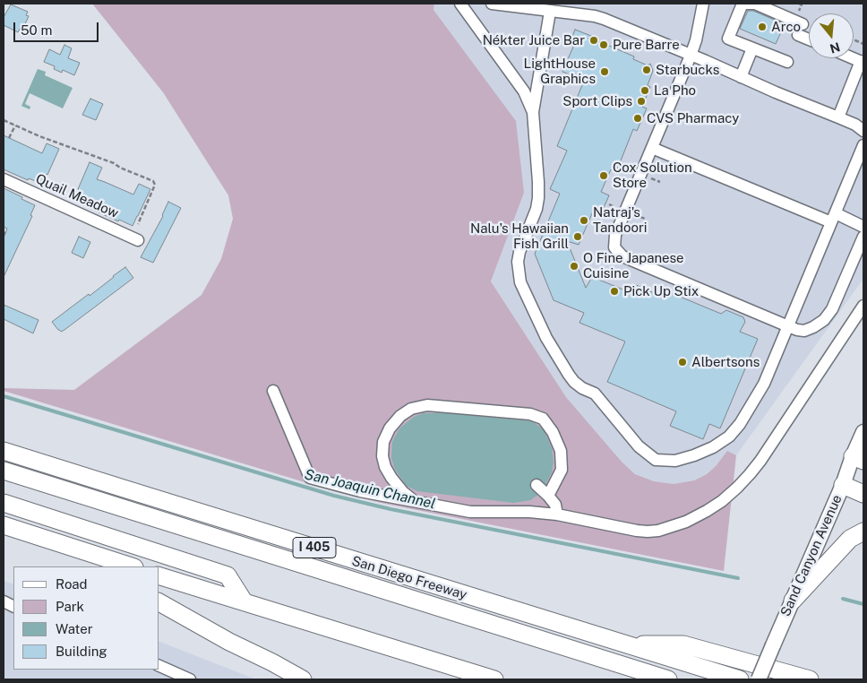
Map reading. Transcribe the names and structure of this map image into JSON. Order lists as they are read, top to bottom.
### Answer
{
  "streets": {
    "highway": ["I 405", "San Diego Freeway"],
    "main road": ["Sand Canyon Avenue"],
    "street": ["Quail Meadow"]
  },
  "water": ["San Joaquin Channel"],
  "places": [
    "Arco",
    "Nékter Juice Bar",
    "Pure Barre",
    "Starbucks",
    "LightHouse Graphics",
    "La Pho",
    "Sport Clips",
    "CVS Pharmacy",
    "Cox Solution Store",
    "Natraj's Tandoori",
    "Nalu's Hawaiian Fish Grill",
    "O Fine Japanese Cuisine",
    "Pick Up Stix",
    "Albertsons"
  ],
  "legend": [
    "Road",
    "Park",
    "Water",
    "Building"
  ],
  "scale_bar": "50 m",
  "north": "bottom"
}
